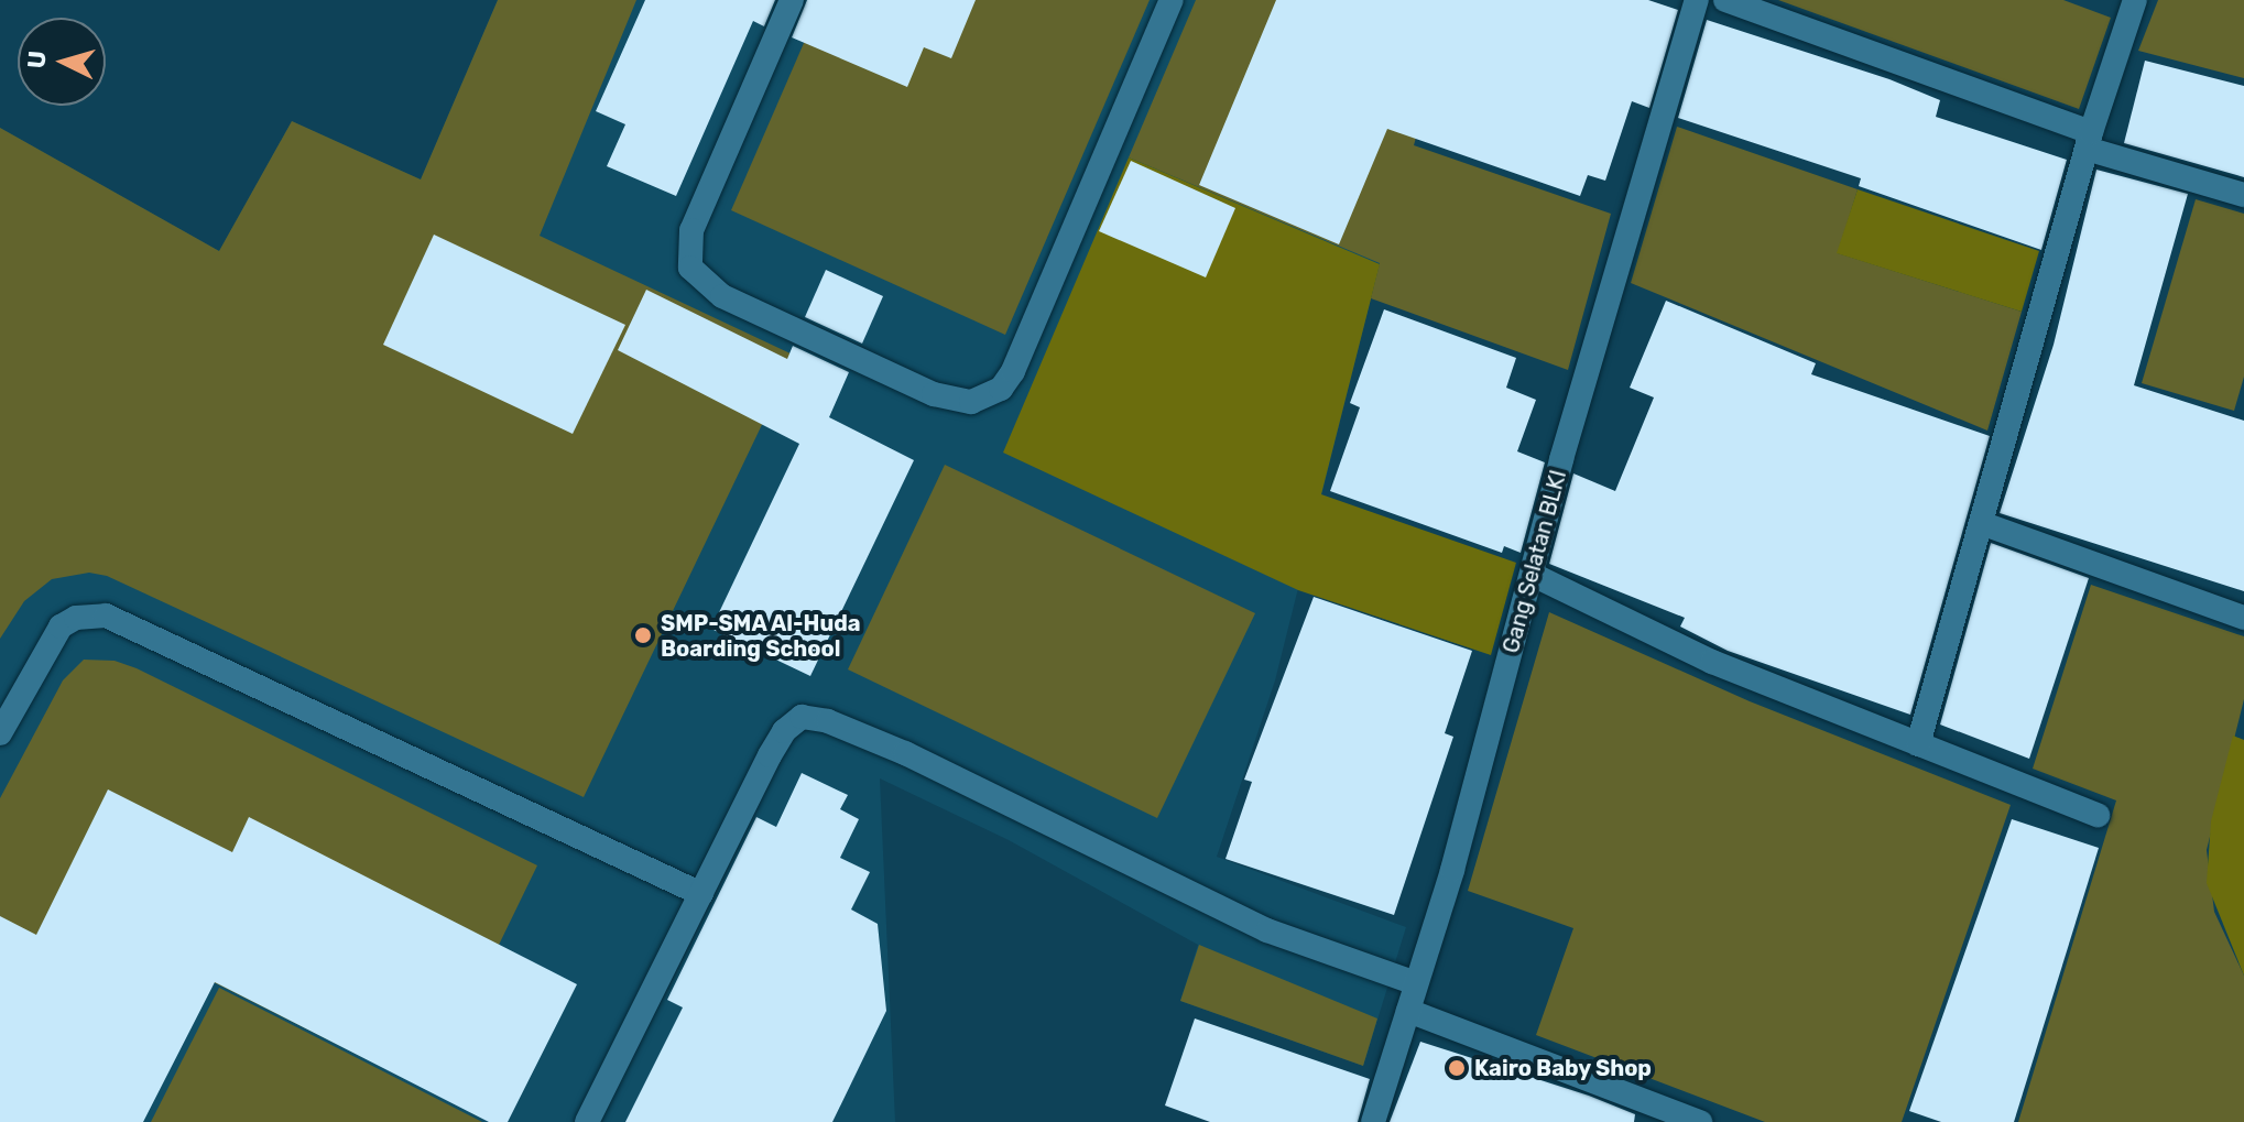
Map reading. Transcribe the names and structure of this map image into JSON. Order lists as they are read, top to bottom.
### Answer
{
  "streets": {
    "street": ["Gang Selatan BLKI"]
  },
  "places": ["SMP-SMA Al-Huda Boarding School", "Kairo Baby Shop"],
  "north": "left"
}
